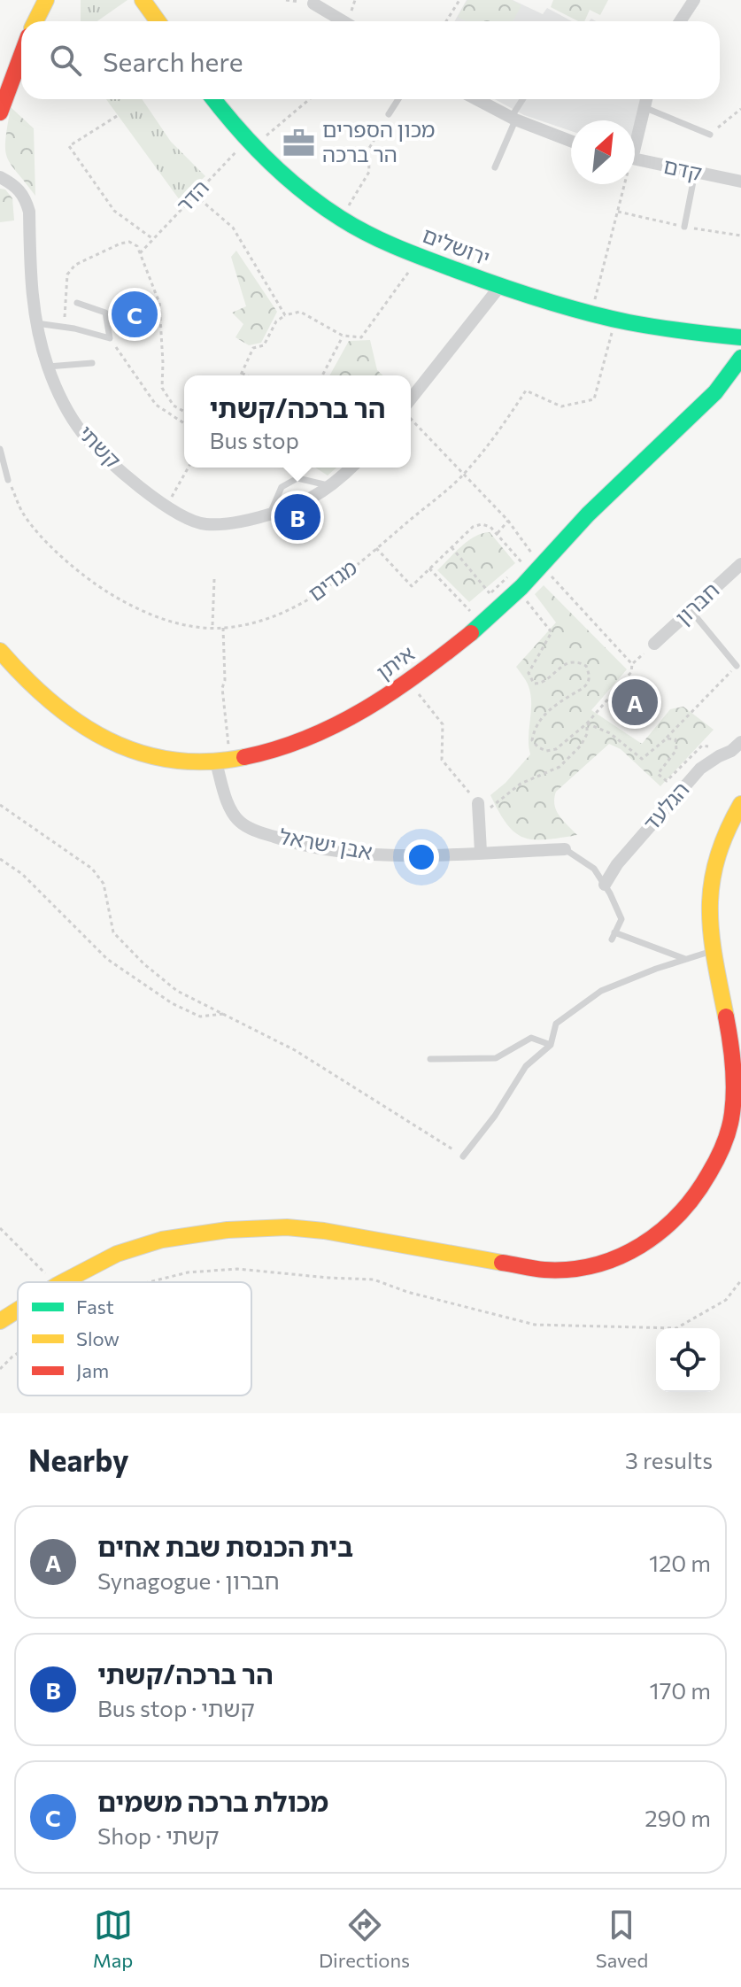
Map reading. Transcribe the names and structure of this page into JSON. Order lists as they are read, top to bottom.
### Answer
{
  "streets": {
    "street": [
      "קדם",
      "ירושלים",
      "קשתי",
      "חברון",
      "איתן",
      "הגלעד",
      "אבן ישראל"
    ],
    "path": ["הדר", "מגדים"]
  },
  "crossings": [
    ["הדר", "ירושלים"],
    ["ירושלים", "מגדים"],
    ["איתן", "אבן ישראל"]
  ],
  "places": {
    "office": ["מכון הספרים הר ברכה"]
  },
  "legend": ["Fast", "Slow", "Jam"],
  "north": "top right",
  "page": {
    "search": "Search here",
    "pins": ["C", "B", "A"],
    "popup": ["הר ברכה/קשתי", "Bus stop"],
    "heading": ["Nearby", "3 results"],
    "list": [
      {
        "mark": "A",
        "name": "בית הכנסת שבת אחים",
        "note": "Synagogue · חברון",
        "value": "120 m"
      },
      {
        "mark": "B",
        "name": "הר ברכה/קשתי",
        "note": "Bus stop · קשתי",
        "value": "170 m"
      },
      {
        "mark": "C",
        "name": "מכולת ברכה משמים",
        "note": "Shop · קשתי",
        "value": "290 m"
      }
    ],
    "nav": ["Map", "Directions", "Saved"]
  }
}
